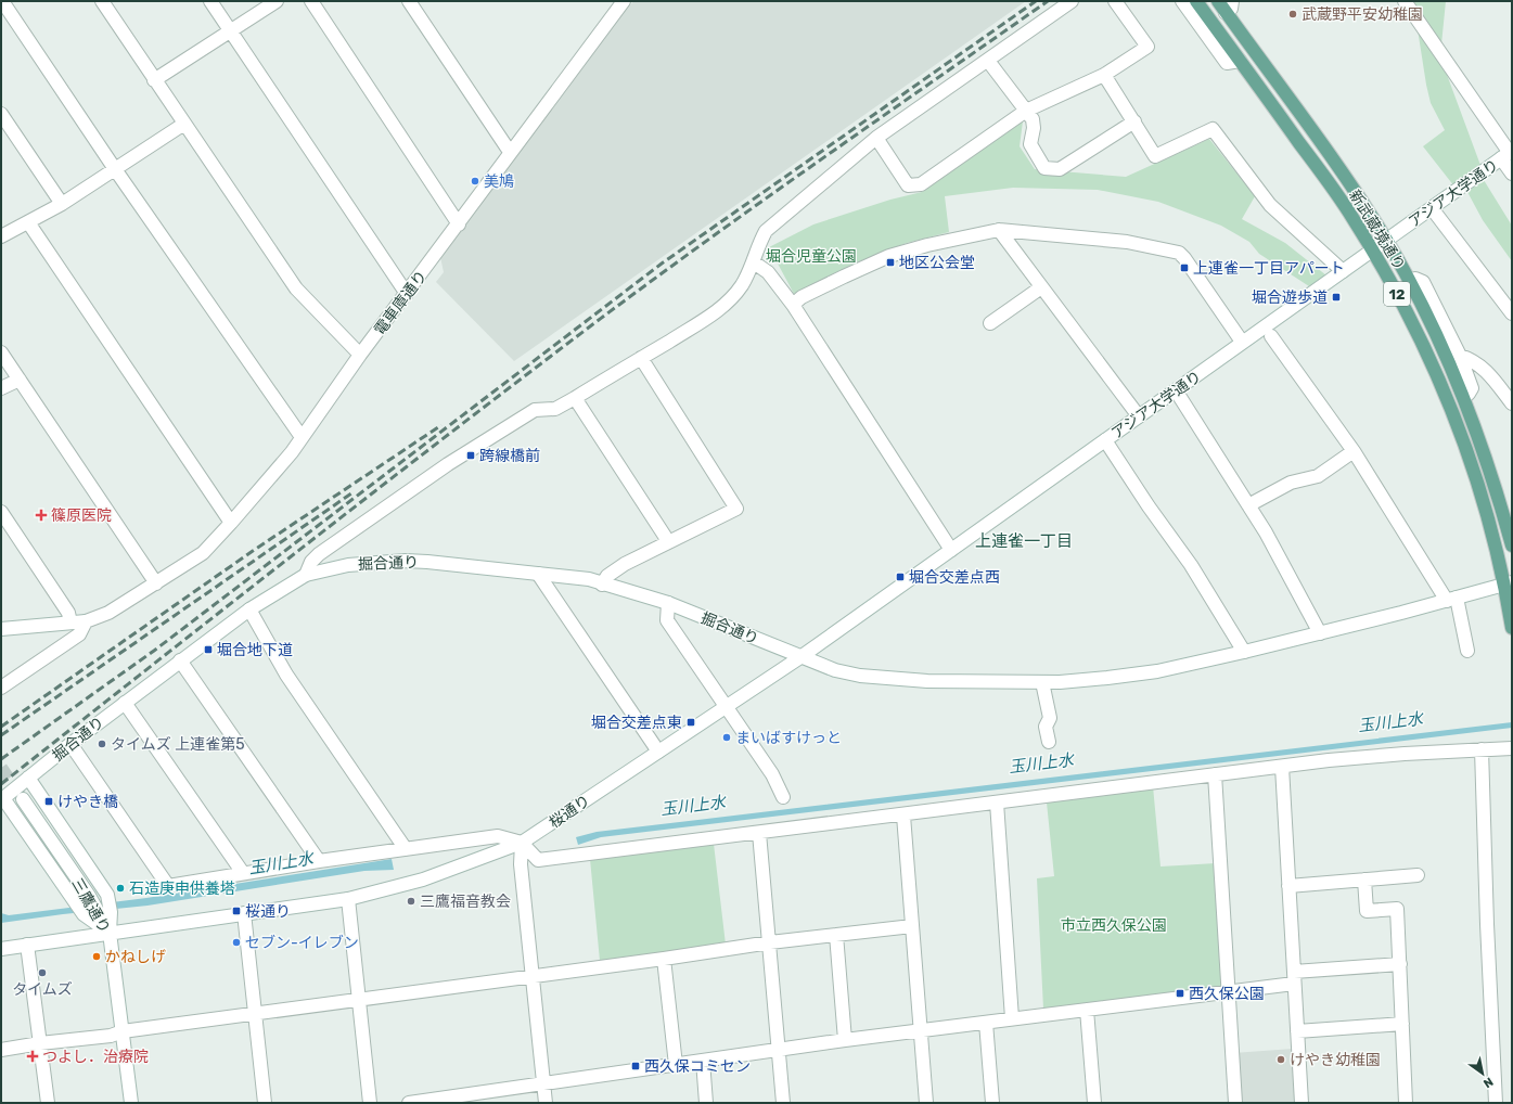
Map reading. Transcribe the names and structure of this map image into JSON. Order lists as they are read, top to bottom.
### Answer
{
  "streets": {
    "main road": ["新武蔵境通り", "12"],
    "street": [
      "アジア大学通り",
      "電車庫通り",
      "掘合通り",
      "桜通り",
      "三鷹通り"
    ]
  },
  "crossings": [
    ["アジア大学通り", "新武蔵境通り"],
    ["アジア大学通り", "掘合通り"],
    ["アジア大学通り", "桜通り"],
    ["新武蔵境通り", "掘合通り"],
    ["掘合通り", "桜通り"],
    ["掘合通り", "三鷹通り"],
    ["桜通り", "三鷹通り"]
  ],
  "districts": ["上連雀一丁目"],
  "water": ["玉川上水"],
  "parks": ["堀合児童公園", "市立西久保公園"],
  "places": {
    "other": [
      "武蔵野平安幼稚園",
      "美鳩",
      "まいばすけっと",
      "タイムズ 上連雀第5",
      "石造庚申供養塔",
      "三鷹福音教会",
      "セブン-イレブン",
      "かねしげ",
      "タイムズ",
      "けやき幼稚園"
    ],
    "transit": [
      "地区公会堂",
      "上連雀一丁目アパート",
      "堀合遊歩道",
      "跨線橋前",
      "堀合交差点西",
      "堀合地下道",
      "堀合交差点東",
      "けやき橋",
      "桜通り",
      "西久保公園",
      "西久保コミセン"
    ],
    "health": ["篠原医院", "つよし．治療院"]
  },
  "north": "bottom right"
}
